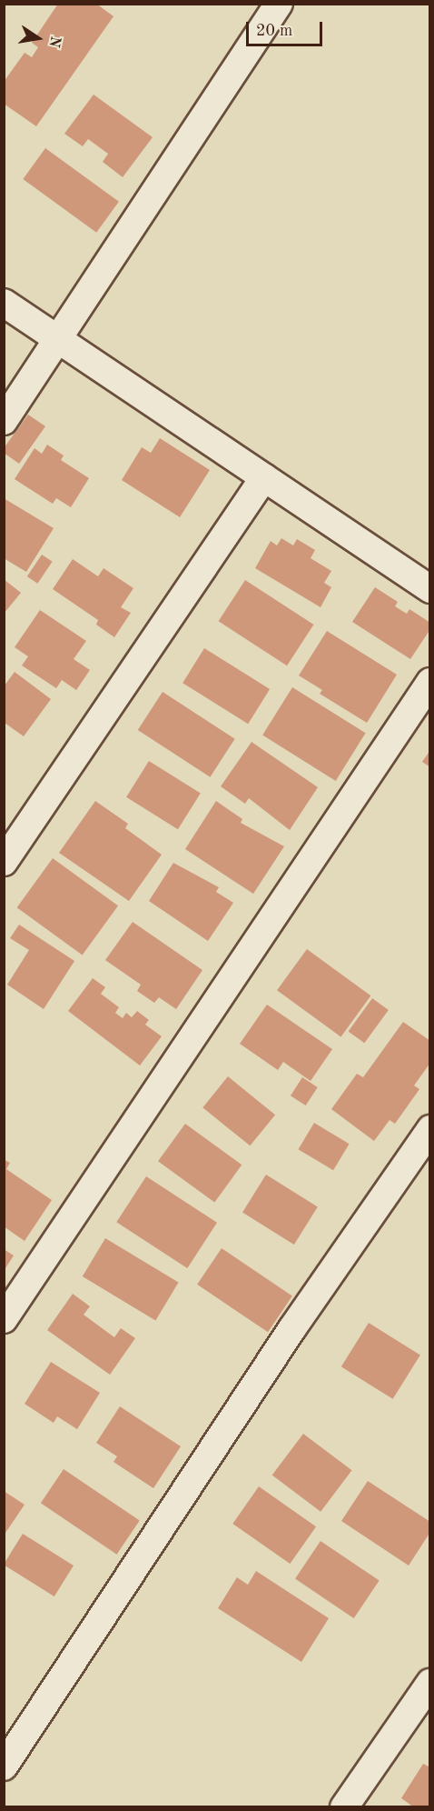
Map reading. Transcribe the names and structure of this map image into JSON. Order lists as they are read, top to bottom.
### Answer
{
  "scale_bar": "20 m",
  "north": "right"
}
